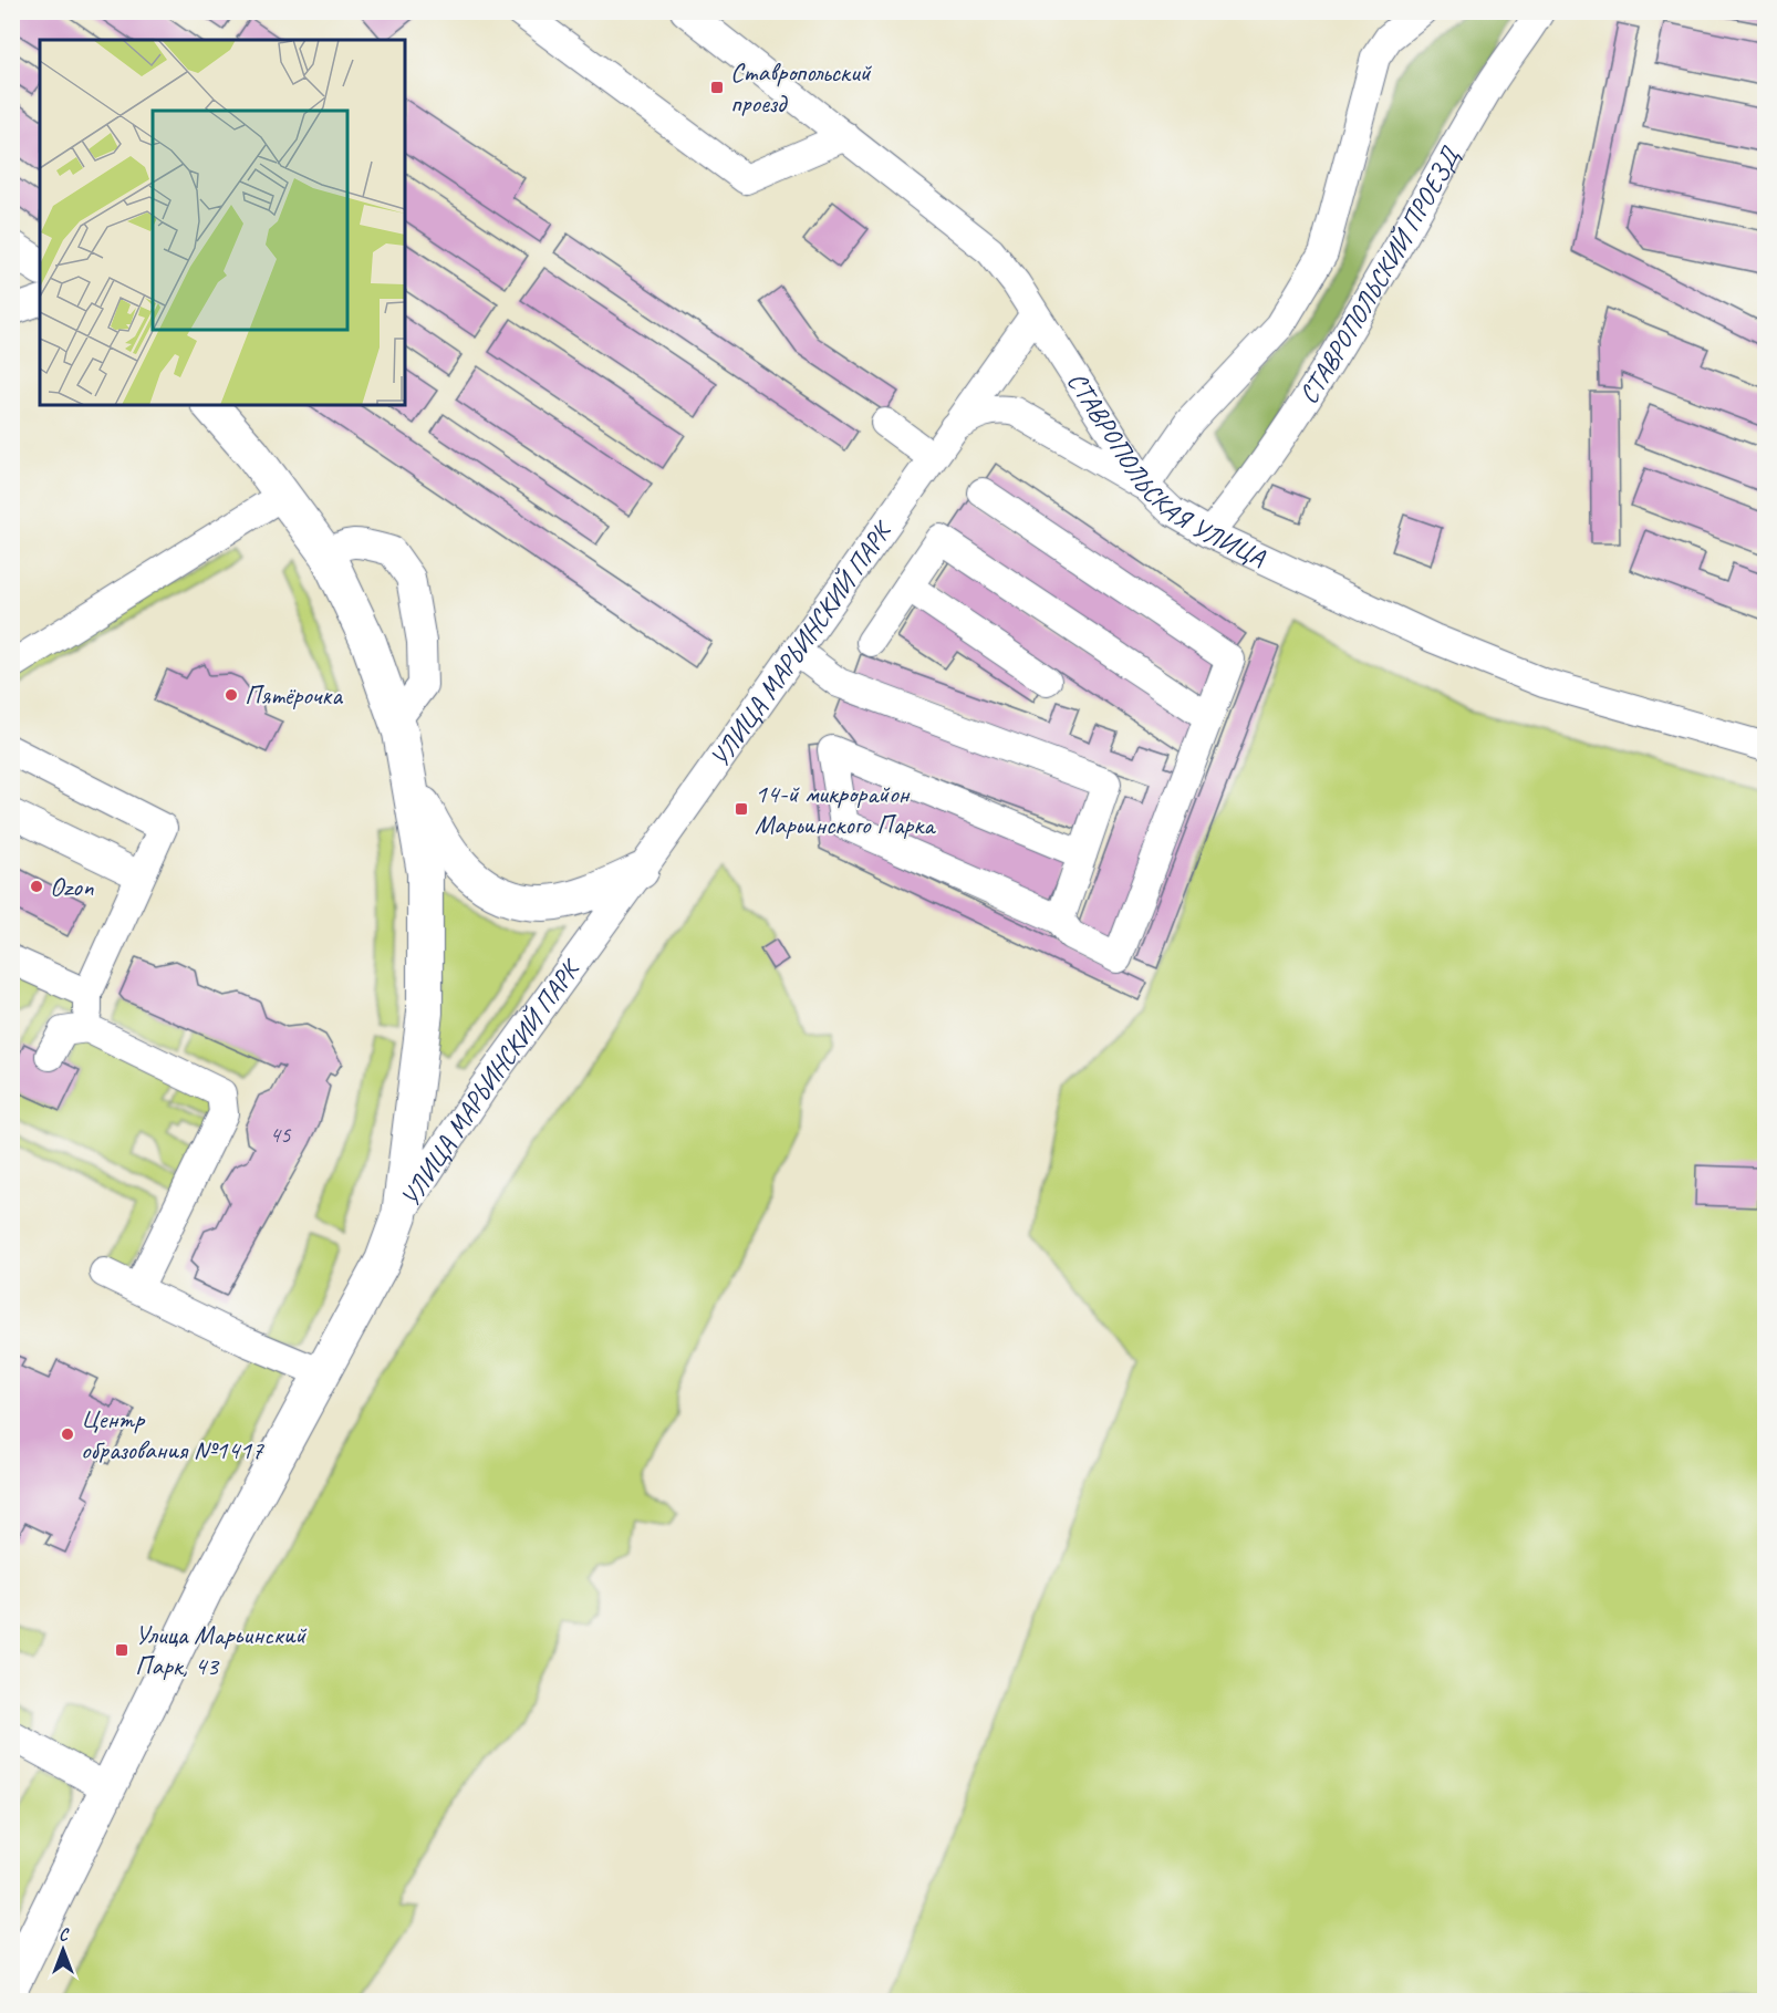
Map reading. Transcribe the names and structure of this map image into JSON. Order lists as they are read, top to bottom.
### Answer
{
  "streets": {
    "main road": ["УЛИЦА МАРЬИНСКИЙ ПАРК"],
    "street": ["СТАВРОПОЛЬСКИЙ ПРОЕЗД", "СТАВРОПОЛЬСКАЯ УЛИЦА"]
  },
  "crossings": [
    ["СТАВРОПОЛЬСКИЙ ПРОЕЗД", "СТАВРОПОЛЬСКАЯ УЛИЦА"],
    ["СТАВРОПОЛЬСКАЯ УЛИЦА", "УЛИЦА МАРЬИНСКИЙ ПАРК"]
  ],
  "places": {
    "transit": ["Ставропольский проезд", "14-й микрорайон Марьинского Парка", "Улица Марьинский Парк, 43"],
    "other": ["Пятёрочка", "Ozon", "Центр образования №1417"]
  },
  "house_numbers": ["45"],
  "north": "top"
}
